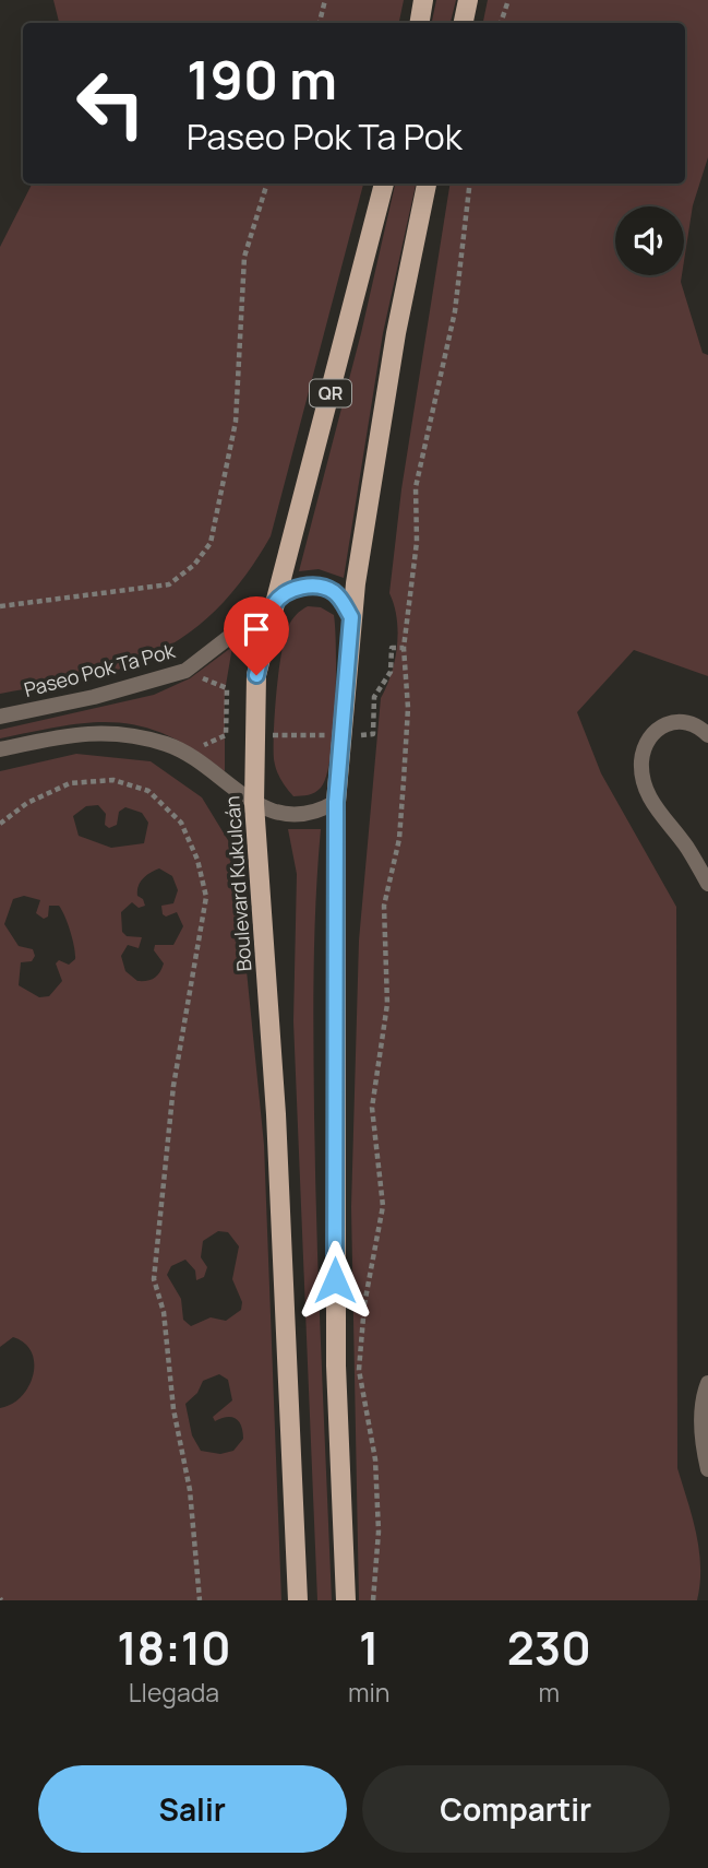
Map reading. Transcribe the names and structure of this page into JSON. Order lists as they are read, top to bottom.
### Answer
{
  "streets": {
    "main road": ["QR", "Boulevard Kukulcán"],
    "street": ["Paseo Pok Ta Pok"]
  },
  "crossings": [
    ["Paseo Pok Ta Pok", "Boulevard Kukulcán"]
  ],
  "page": {
    "turn": ["190 m", "Paseo Pok Ta Pok"],
    "eta": [
      "18:10",
      "Llegada",
      "1",
      "min",
      "230",
      "m"
    ],
    "buttons": ["Salir", "Compartir"]
  }
}
